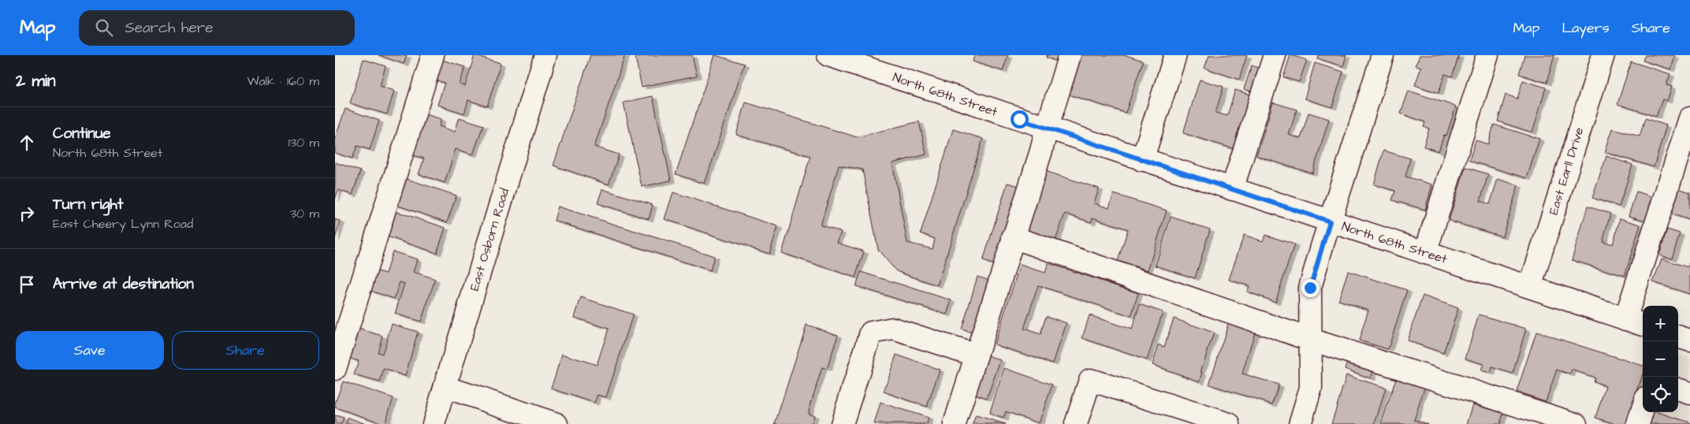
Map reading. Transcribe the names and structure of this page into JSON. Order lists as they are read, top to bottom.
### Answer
{
  "streets": {
    "main road": ["North 68th Street", "East Earll Drive", "East Osborn Road"]
  },
  "crossings": [
    ["North 68th Street", "East Earll Drive"]
  ],
  "page": {
    "header": "Map",
    "search": "Search here",
    "nav": ["Map", "Layers", "Share"],
    "heading": ["2 min", "Walk · 160 m"],
    "list": [
      ["Continue", "North 68th Street", "130 m"],
      ["Turn right", "East Cheery Lynn Road", "30 m"],
      "Arrive at destination"
    ],
    "map_buttons": ["+", "−"],
    "buttons": ["Save", "Share"]
  }
}
